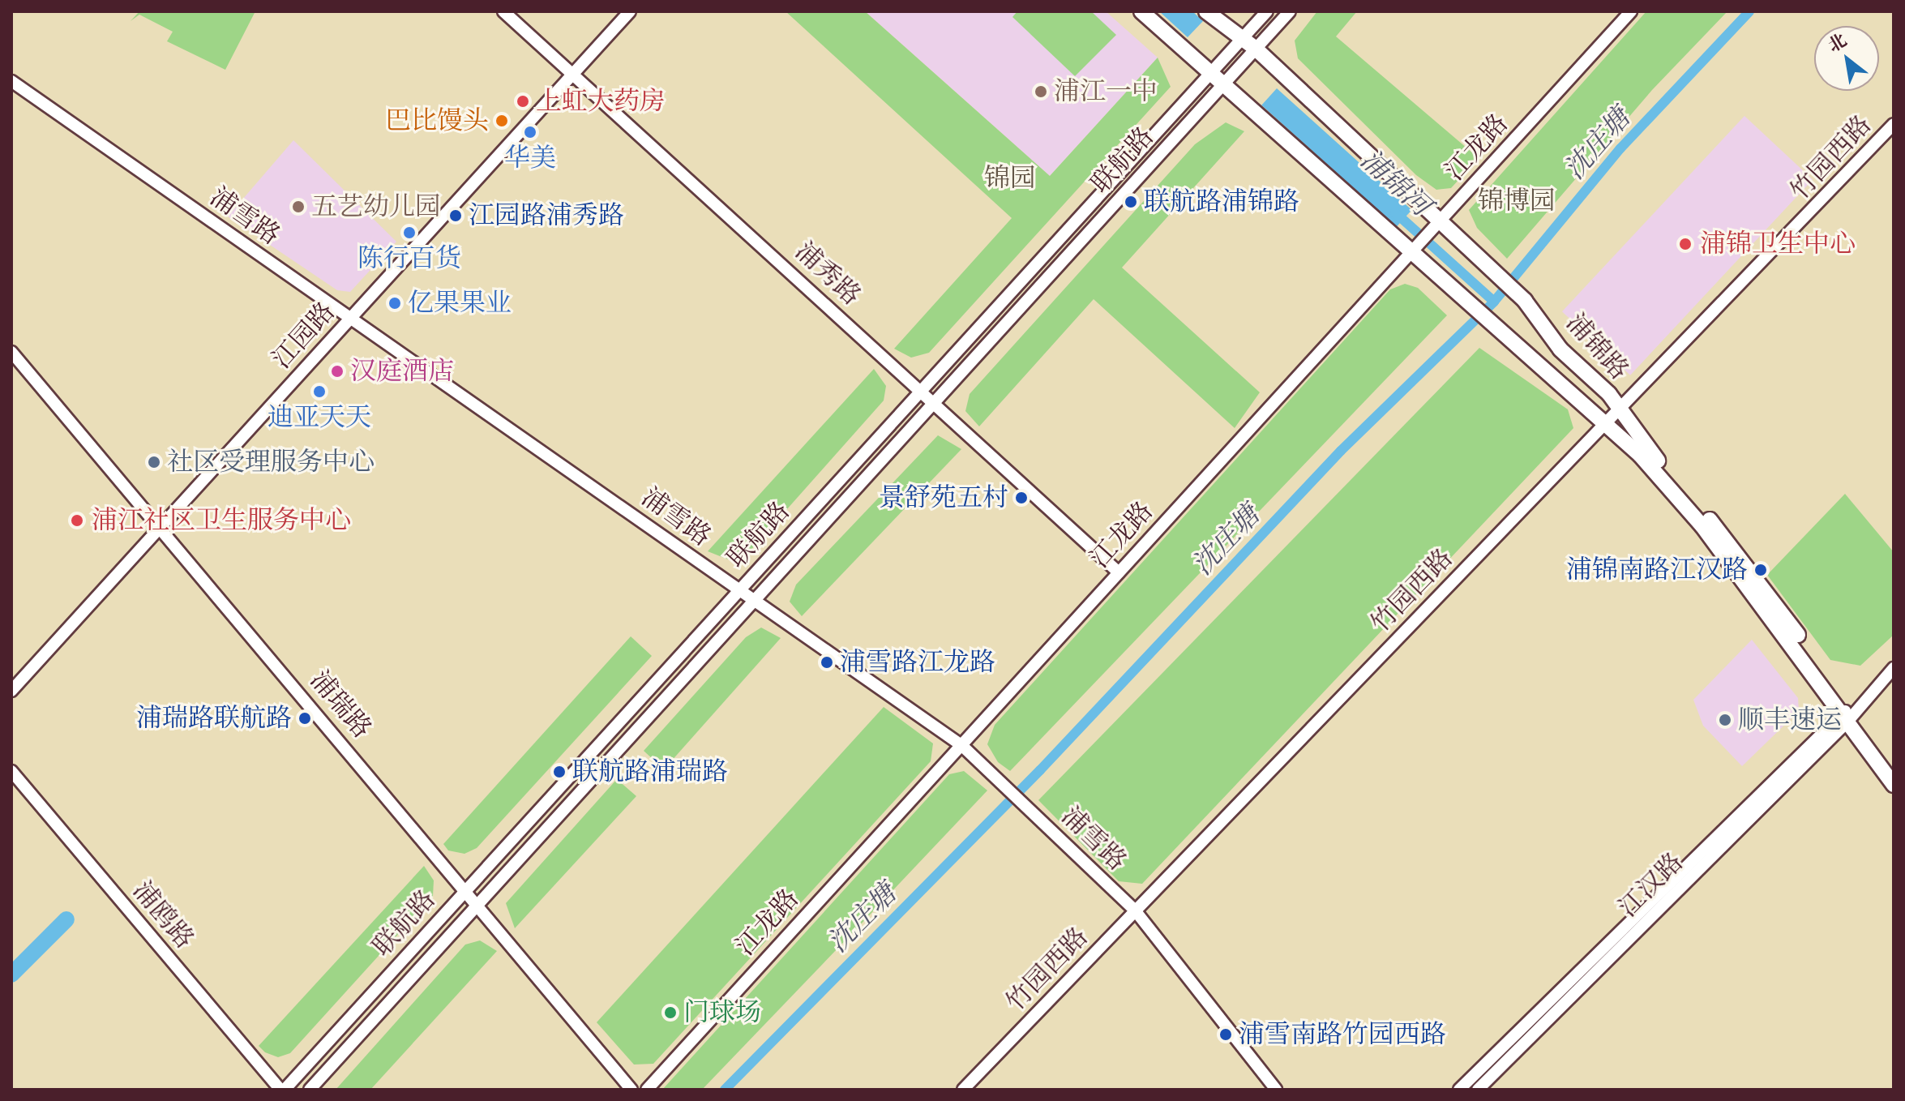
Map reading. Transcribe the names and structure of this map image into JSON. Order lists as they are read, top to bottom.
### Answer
{
  "streets": {
    "main road": ["浦锦路"],
    "street": [
      "江龙路",
      "竹园西路",
      "联航路",
      "浦雪路",
      "浦秀路",
      "江园路",
      "浦瑞路",
      "江汉路",
      "浦鸥路"
    ]
  },
  "crossings": [
    ["江龙路", "浦雪路"],
    ["江龙路", "浦秀路"],
    ["江龙路", "浦锦路"],
    ["竹园西路", "浦雪路"],
    ["竹园西路", "浦锦路"],
    ["联航路", "浦雪路"],
    ["联航路", "浦秀路"],
    ["联航路", "浦锦路"],
    ["联航路", "浦瑞路"],
    ["联航路", "浦鸥路"],
    ["浦雪路", "江园路"],
    ["浦秀路", "江园路"],
    ["江园路", "浦瑞路"],
    ["浦锦路", "江汉路"]
  ],
  "water": ["沈庄塘", "浦锦河"],
  "parks": ["锦园", "锦博园"],
  "places": [
    "浦江一中",
    "上虹大药房",
    "巴比馒头",
    "华美",
    "联航路浦锦路",
    "五艺幼儿园",
    "江园路浦秀路",
    "陈行百货",
    "浦锦卫生中心",
    "亿果果业",
    "汉庭酒店",
    "迪亚天天",
    "社区受理服务中心",
    "景舒苑五村",
    "浦江社区卫生服务中心",
    "浦锦南路江汉路",
    "浦雪路江龙路",
    "浦瑞路联航路",
    "顺丰速运",
    "联航路浦瑞路",
    "门球场",
    "浦雪南路竹园西路"
  ],
  "north": "top left"
}
